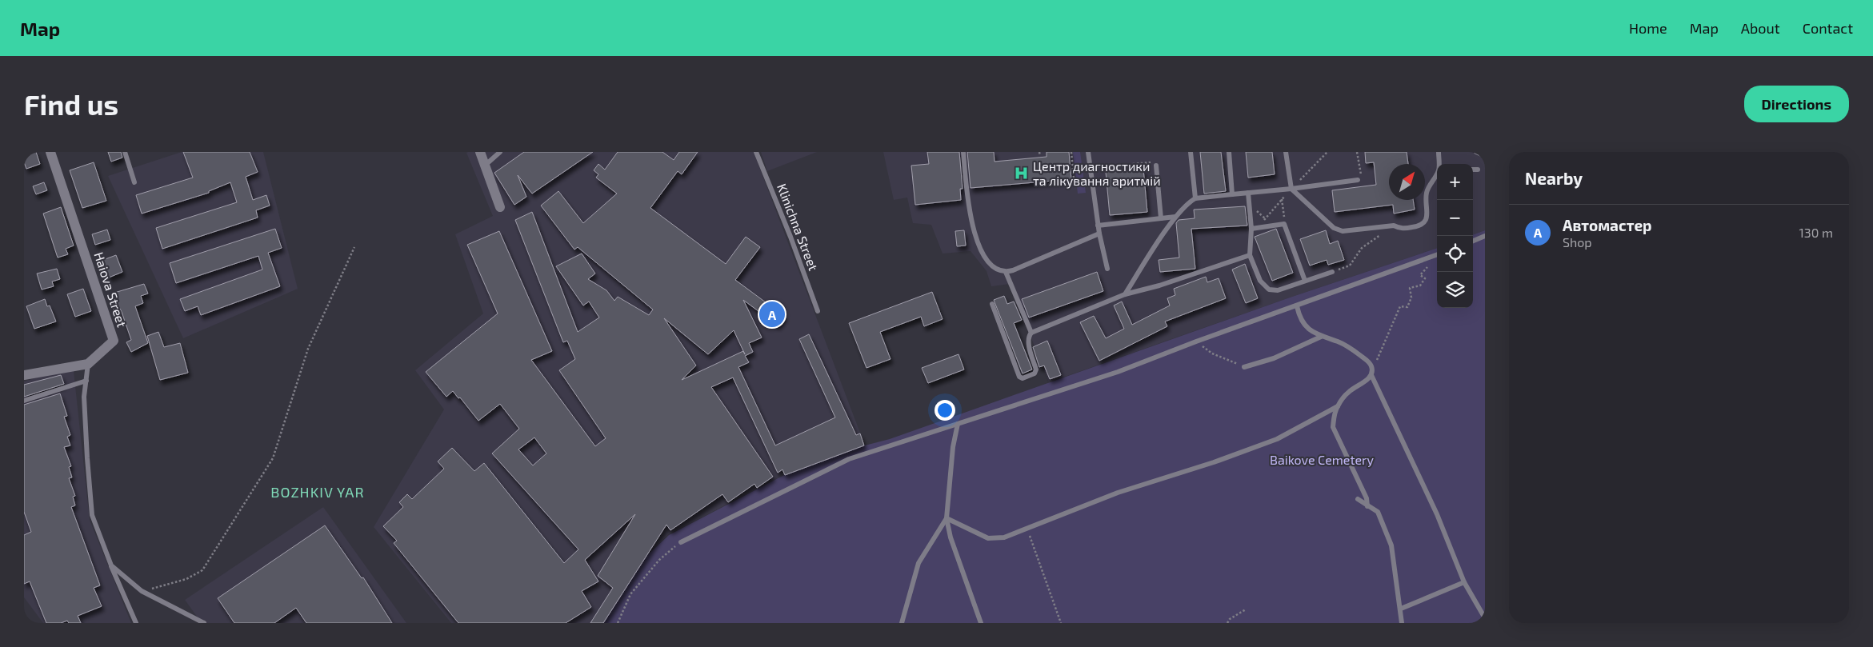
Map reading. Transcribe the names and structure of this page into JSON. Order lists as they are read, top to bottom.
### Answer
{
  "streets": {
    "street": ["Haiova Street"],
    "lane": ["Klinichna Street"]
  },
  "districts": ["BOZHKIV YAR"],
  "parks": ["Baikove Cemetery"],
  "places": {
    "hospital": ["Центр диагностики та лікування аритмій"]
  },
  "north": "top right",
  "page": {
    "header": "Map",
    "nav": [
      "Home",
      "Map",
      "About",
      "Contact"
    ],
    "buttons": "Directions",
    "title": "Find us",
    "heading": "Nearby",
    "map_buttons": ["+", "−"],
    "list": [
      {
        "mark": "A",
        "name": "Автомастер",
        "note": "Shop",
        "value": "130 m"
      }
    ],
    "pins": "A"
  }
}
